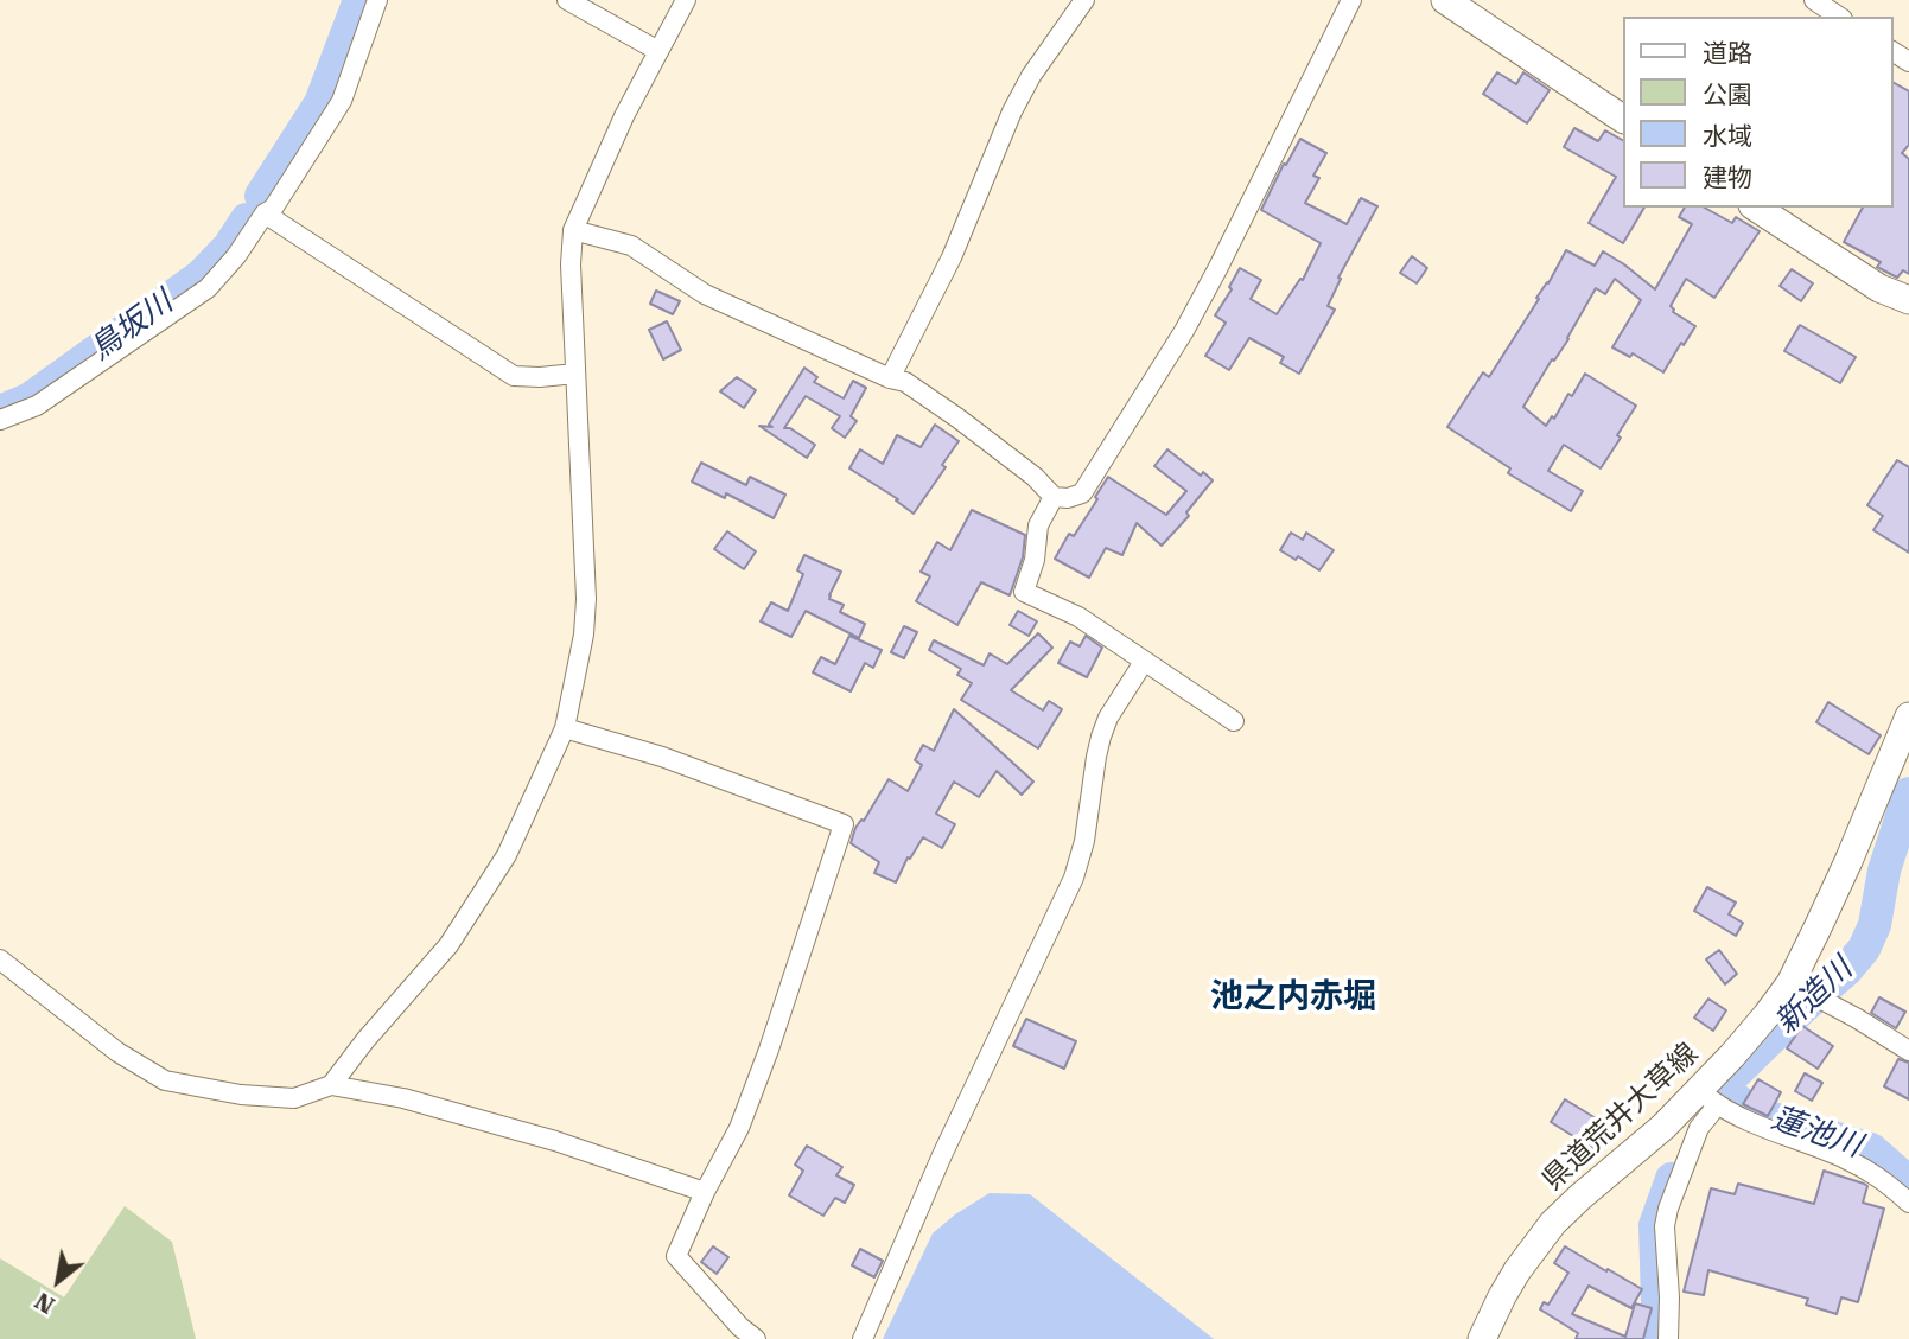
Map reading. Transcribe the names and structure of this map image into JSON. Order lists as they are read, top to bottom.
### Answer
{
  "streets": {
    "main road": ["県道荒井大草線"]
  },
  "districts": ["池之内赤堀"],
  "water": ["鳥坂川", "新造川", "蓮池川"],
  "legend": [
    "道路",
    "公園",
    "水域",
    "建物"
  ],
  "north": "bottom left"
}
